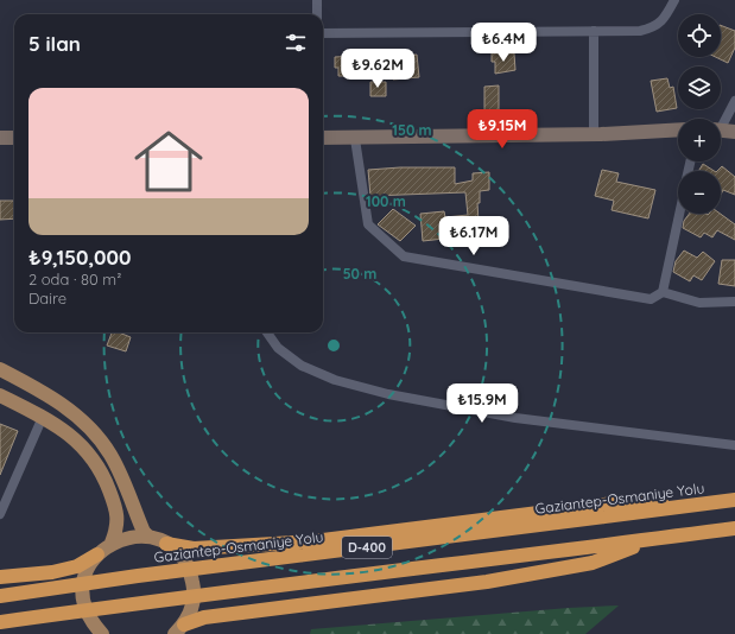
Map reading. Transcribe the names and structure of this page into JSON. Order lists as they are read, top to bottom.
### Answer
{
  "streets": {
    "highway": ["Gaziantep-Osmaniye Yolu", "D-400"]
  },
  "page": {
    "map_buttons": ["+", "−"],
    "heading": "5 ilan",
    "price": [
      "₺6.4M",
      "₺9.62M",
      "₺9.15M",
      "₺6.17M",
      "₺15.9M"
    ],
    "list": [
      {
        "name": "₺9,150,000",
        "note": "2 oda · 80 m² · Daire"
      }
    ]
  },
  "rings": ["150 m", "100 m", "50 m"]
}
